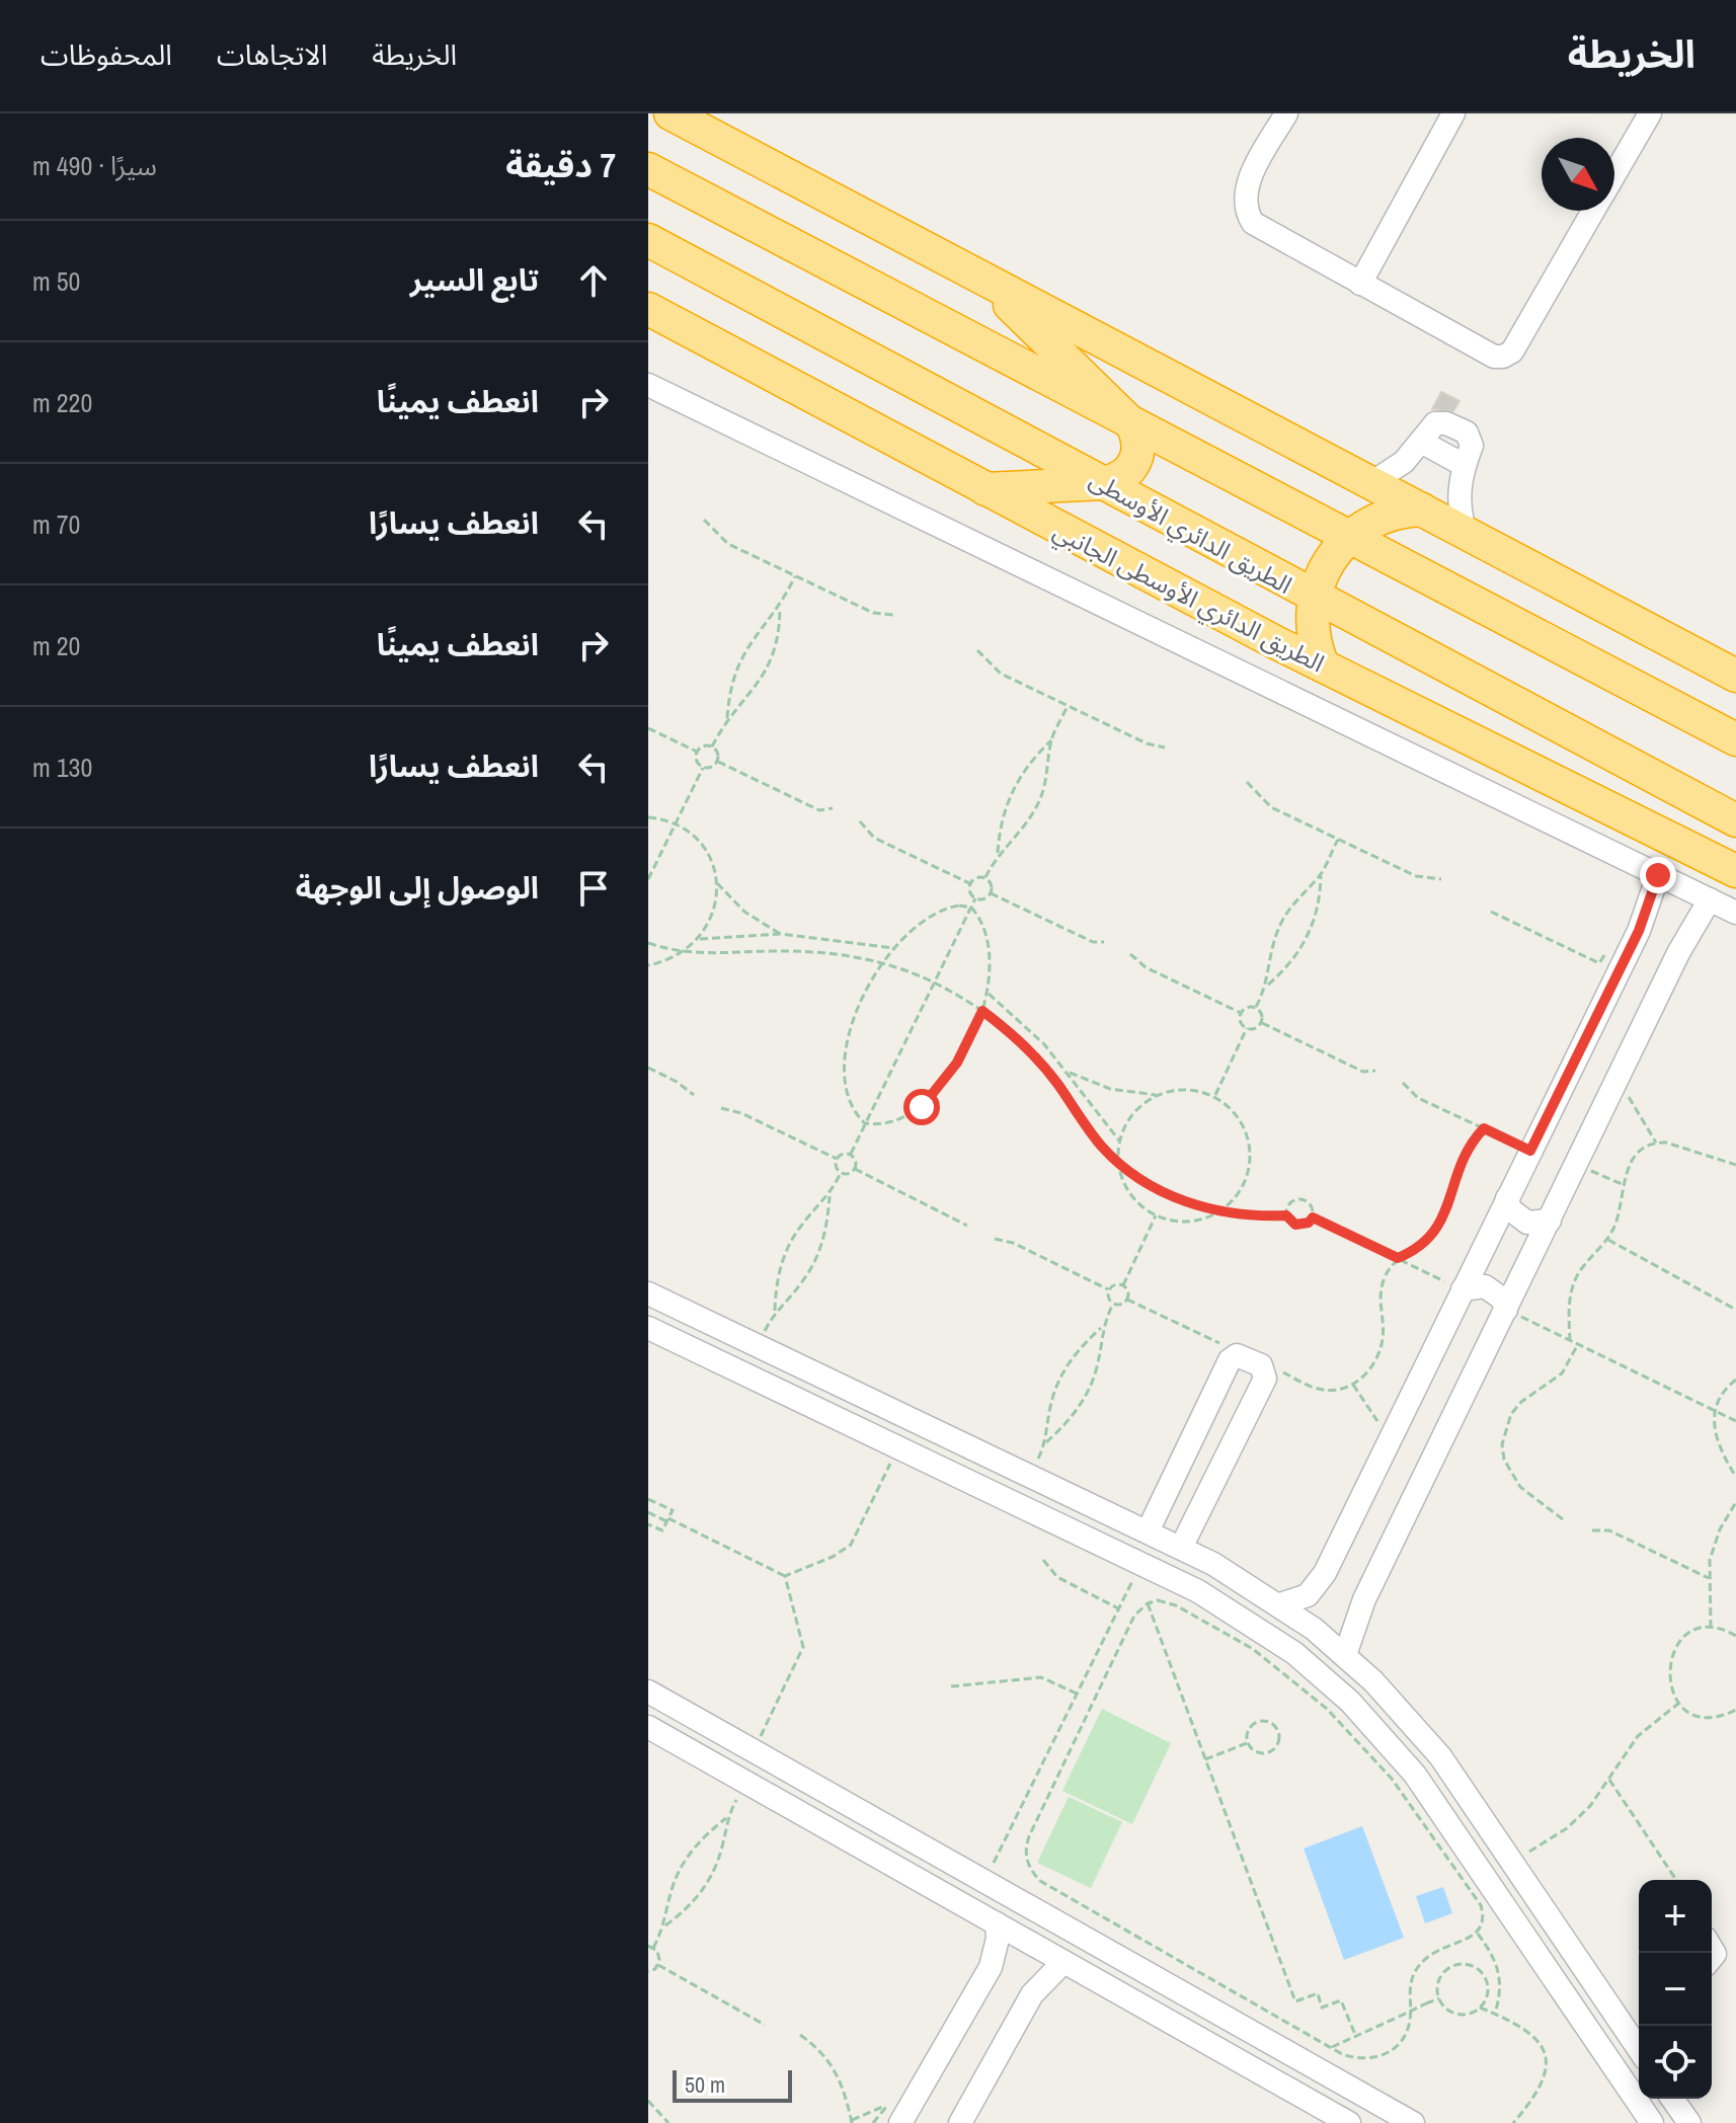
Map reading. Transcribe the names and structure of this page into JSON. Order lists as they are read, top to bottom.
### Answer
{
  "streets": {
    "highway": ["الطريق الدائري الأوسطى", "الطريق الدائري الأوسطى الجانبي"]
  },
  "scale_bar": "50 m",
  "north": "bottom right",
  "page": {
    "header": "الخريطة",
    "nav": ["الخريطة", "الاتجاهات", "المحفوظات"],
    "heading": ["7 دقيقة", "سيرًا · 490 m"],
    "list": [
      ["تابع السير", "50 m"],
      ["انعطف يمينًا", "220 m"],
      ["انعطف يسارًا", "70 m"],
      ["انعطف يمينًا", "20 m"],
      ["انعطف يسارًا", "130 m"],
      "الوصول إلى الوجهة"
    ],
    "map_buttons": ["+", "−"],
    "scale": "50 m"
  }
}
